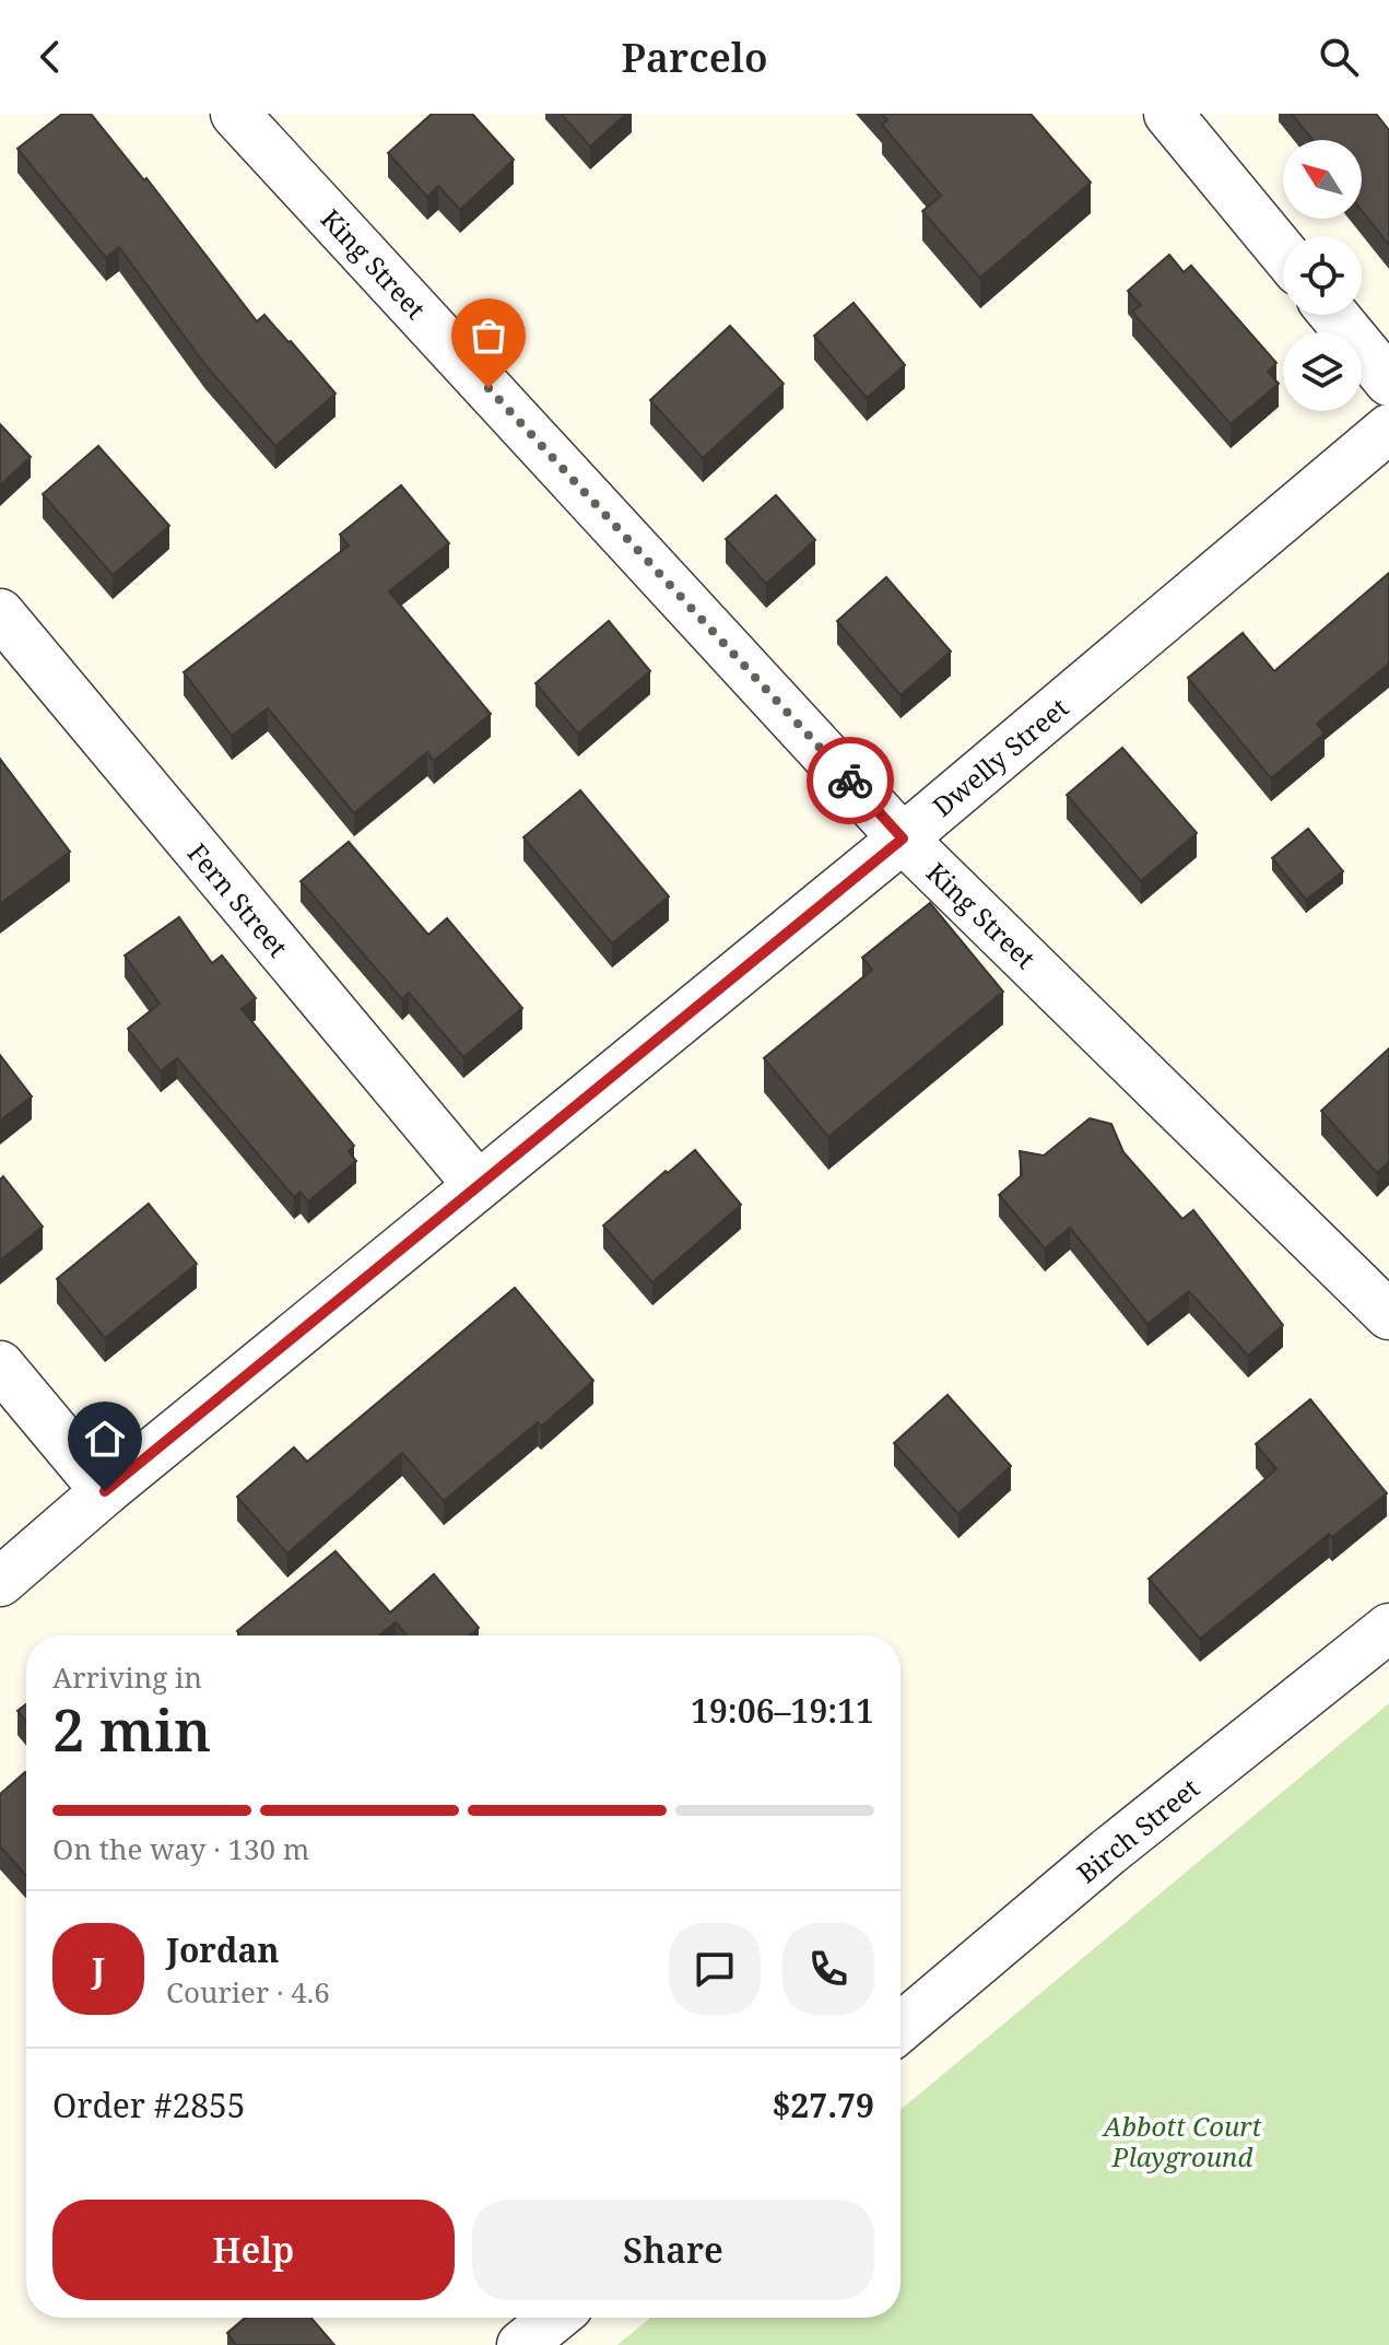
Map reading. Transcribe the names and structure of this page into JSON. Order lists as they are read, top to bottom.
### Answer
{
  "streets": {
    "street": [
      "King Street",
      "Dwelly Street",
      "Fern Street",
      "Birch Street"
    ]
  },
  "crossings": [
    ["King Street", "Dwelly Street"],
    ["Dwelly Street", "Fern Street"]
  ],
  "parks": ["Abbott Court Playground"],
  "north": "top left",
  "page": {
    "header": "Parcelo",
    "heading": ["2 min", "Arriving in", "19:06–19:11"],
    "panel": [
      "Jordan",
      "Courier · 4.6",
      "Order #2855",
      "$27.79"
    ],
    "bar": "On the way · 130 m",
    "round": "J",
    "buttons": ["Help", "Share"]
  }
}
